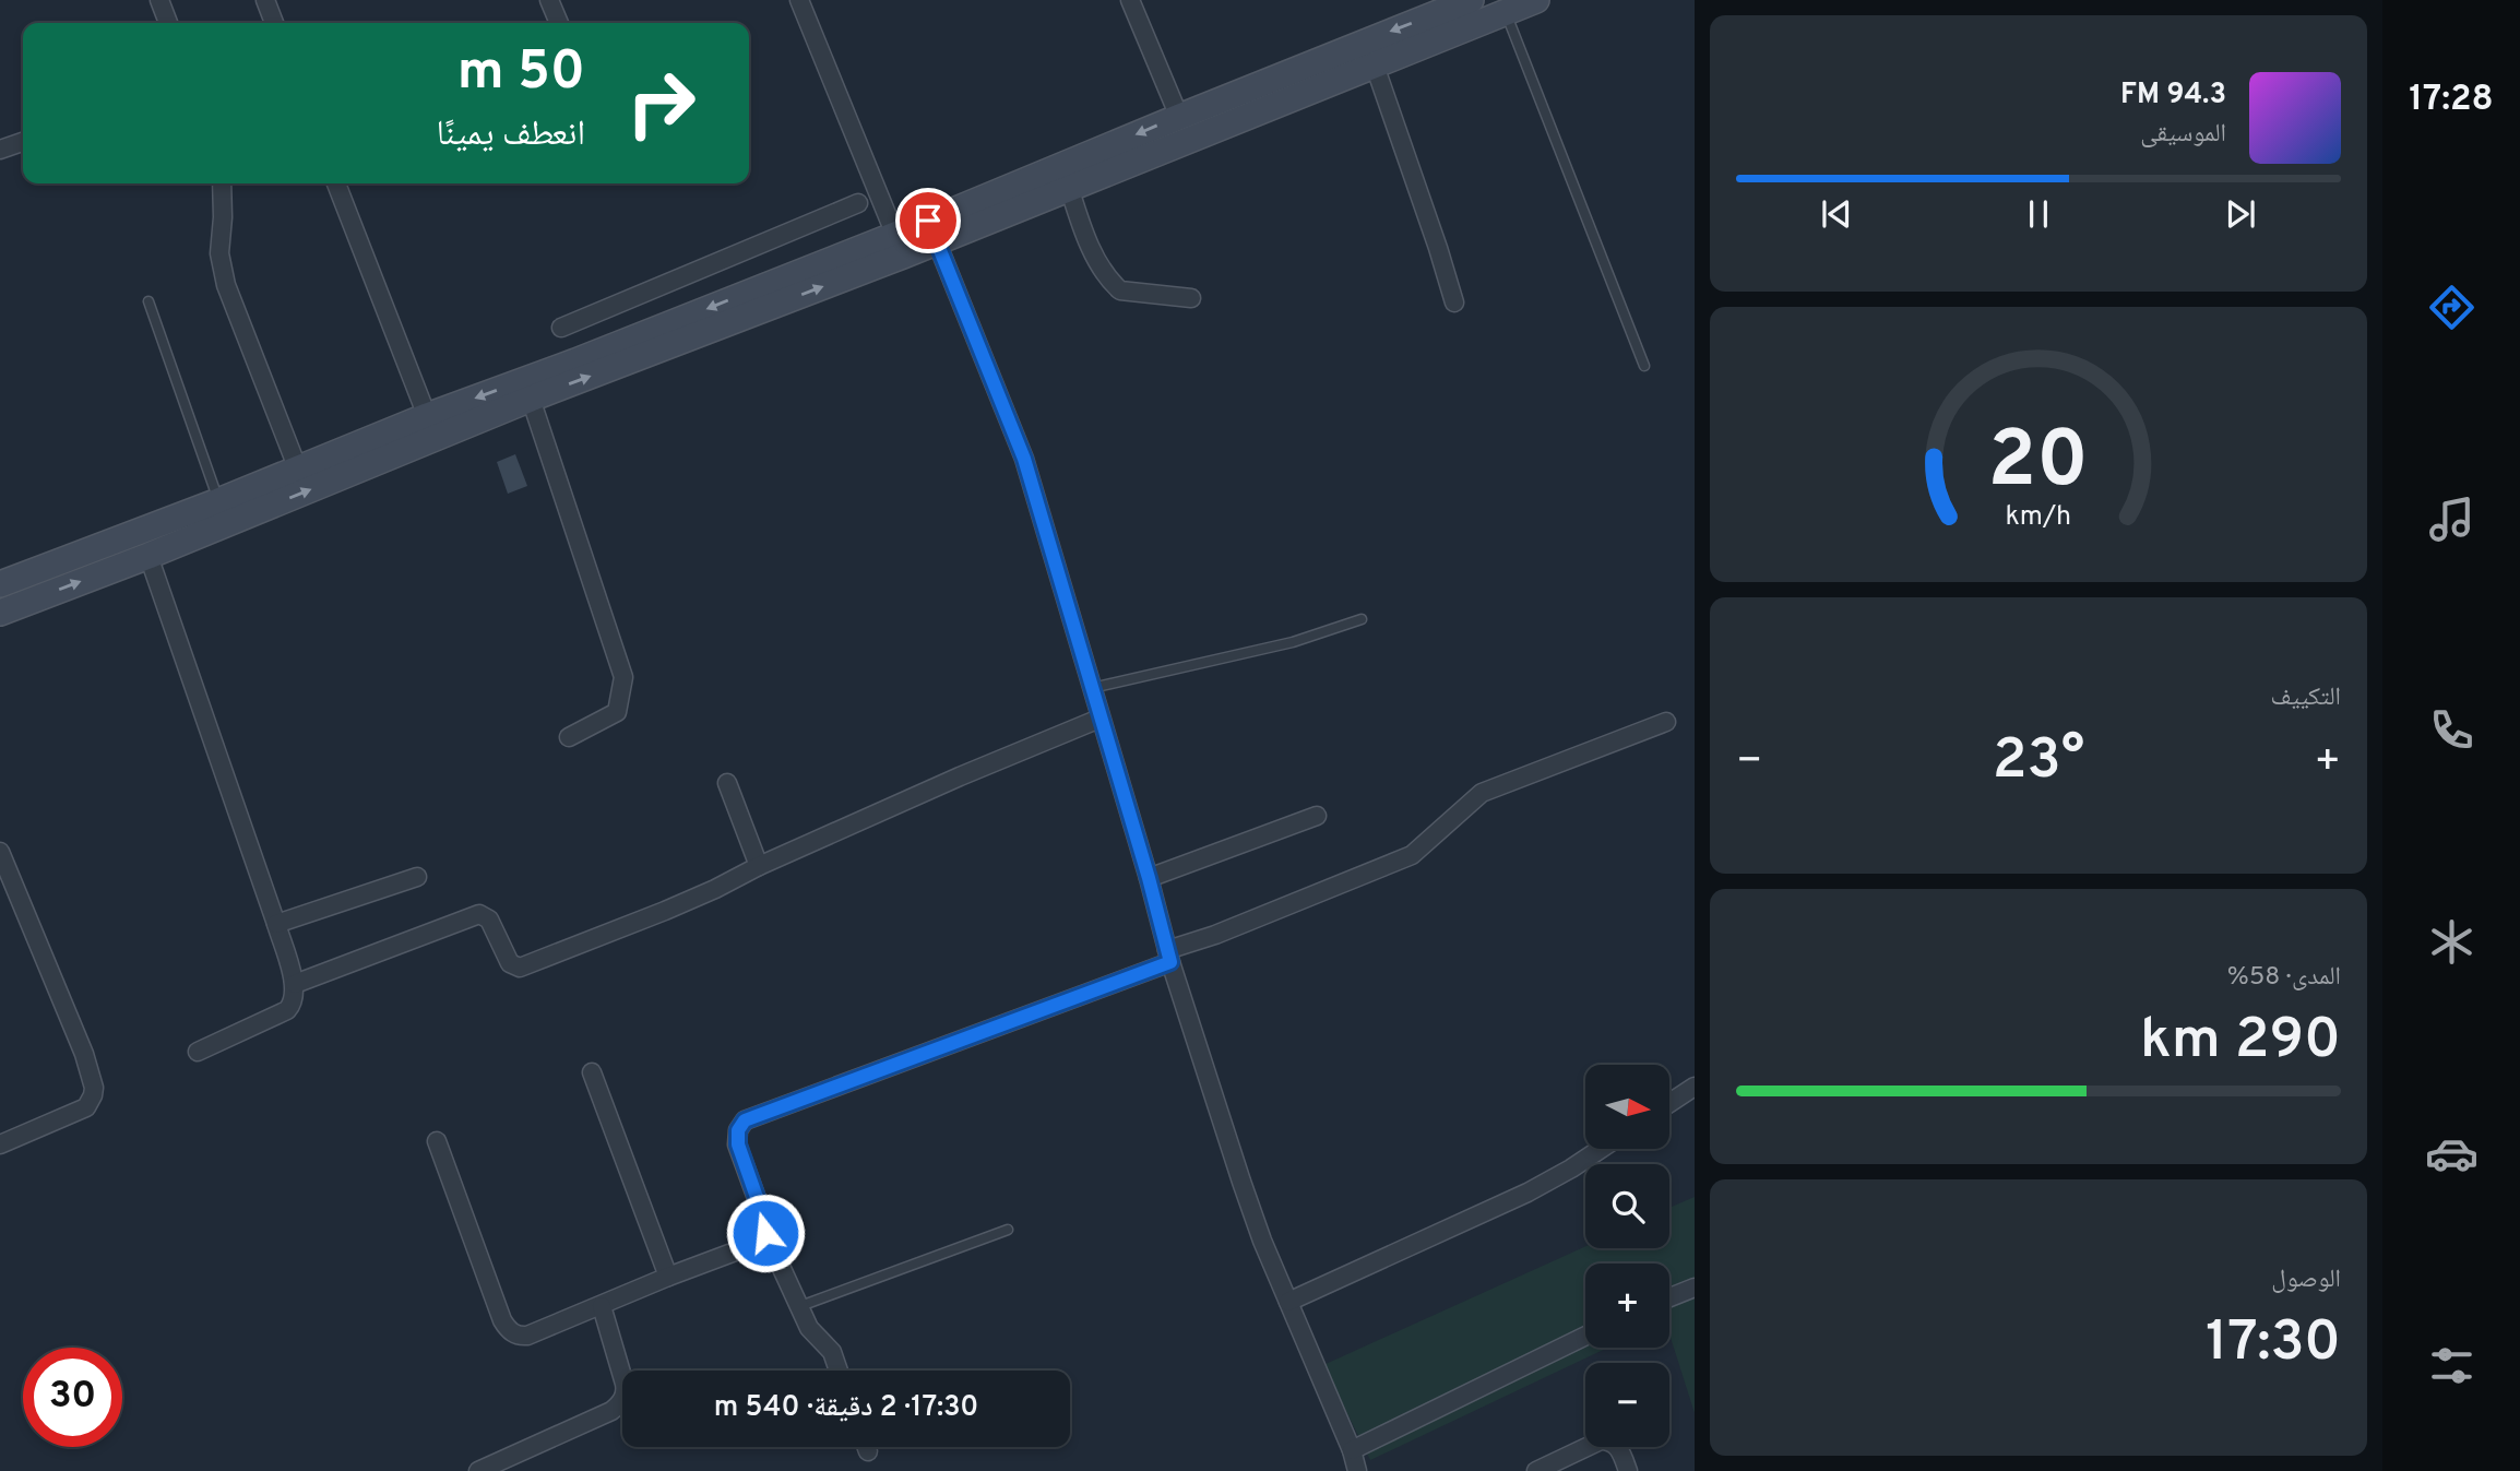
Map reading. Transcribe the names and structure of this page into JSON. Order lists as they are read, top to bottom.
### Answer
{
  "north": "right",
  "page": {
    "tabs": "17:28",
    "turn": ["50 m", "انعطف يمينًا"],
    "song": ["94.3 FM", "الموسيقى"],
    "tile": [
      "التكييف",
      ["المدى · 58%", "290 km"],
      ["الوصول", "17:30"]
    ],
    "heat": ["−", "23°", "+"],
    "map_buttons": ["+", "−"],
    "limit": "30",
    "trip": "17:30 · 2 دقيقة · 540 m",
    "gauge": ["20", "km/h"]
  }
}
